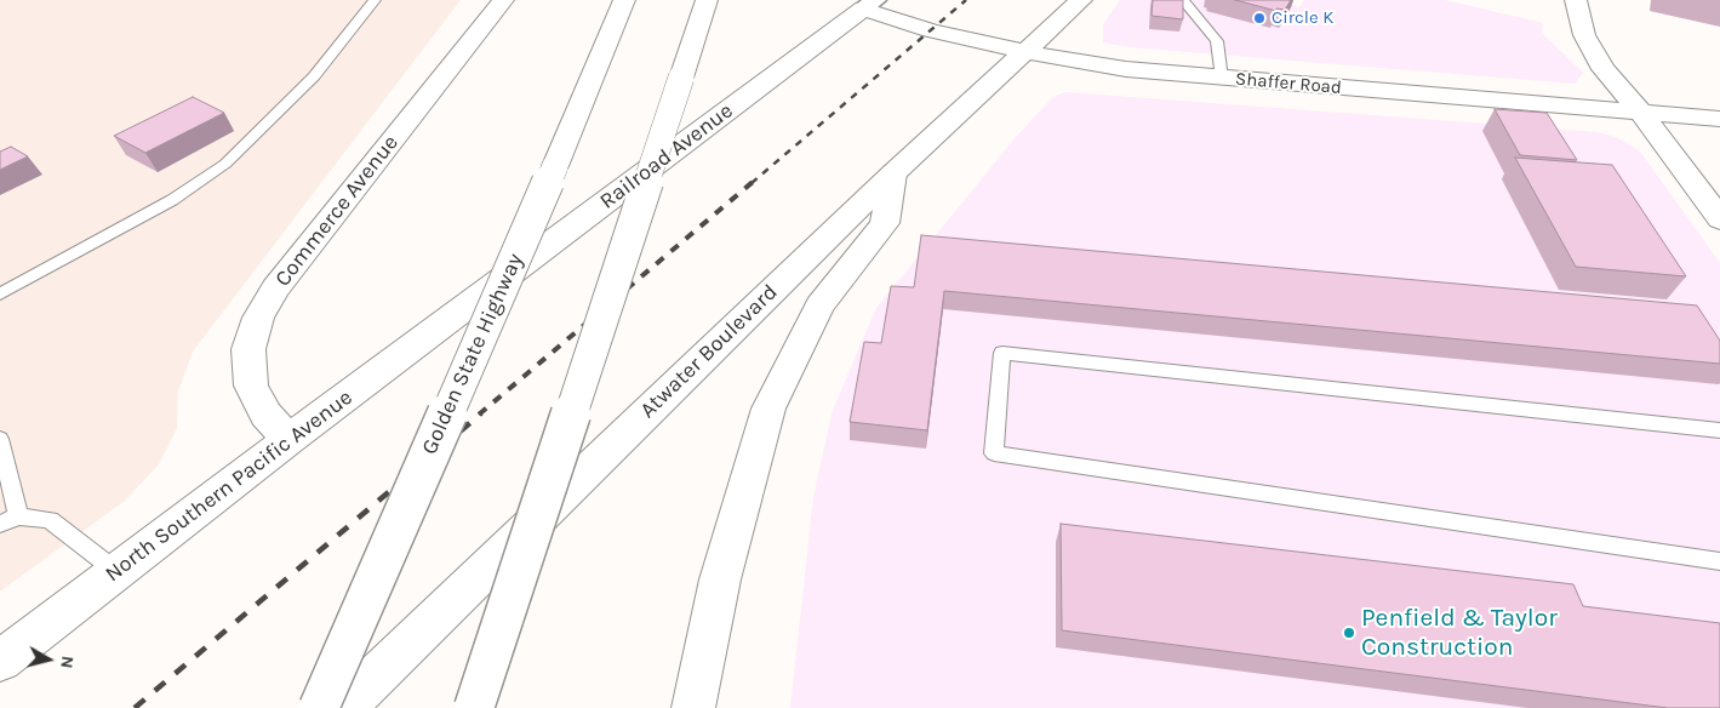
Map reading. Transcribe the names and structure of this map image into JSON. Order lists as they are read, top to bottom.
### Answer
{
  "streets": {
    "main road": [
      "Shaffer Road",
      "Railroad Avenue",
      "Commerce Avenue",
      "Atwater Boulevard",
      "Golden State Highway",
      "North Southern Pacific Avenue"
    ]
  },
  "crossings": [
    ["Shaffer Road", "Railroad Avenue"],
    ["Shaffer Road", "Atwater Boulevard"],
    ["Railroad Avenue", "North Southern Pacific Avenue"],
    ["Commerce Avenue", "North Southern Pacific Avenue"]
  ],
  "places": ["Circle K", "Penfield & Taylor Construction"],
  "north": "right"
}
